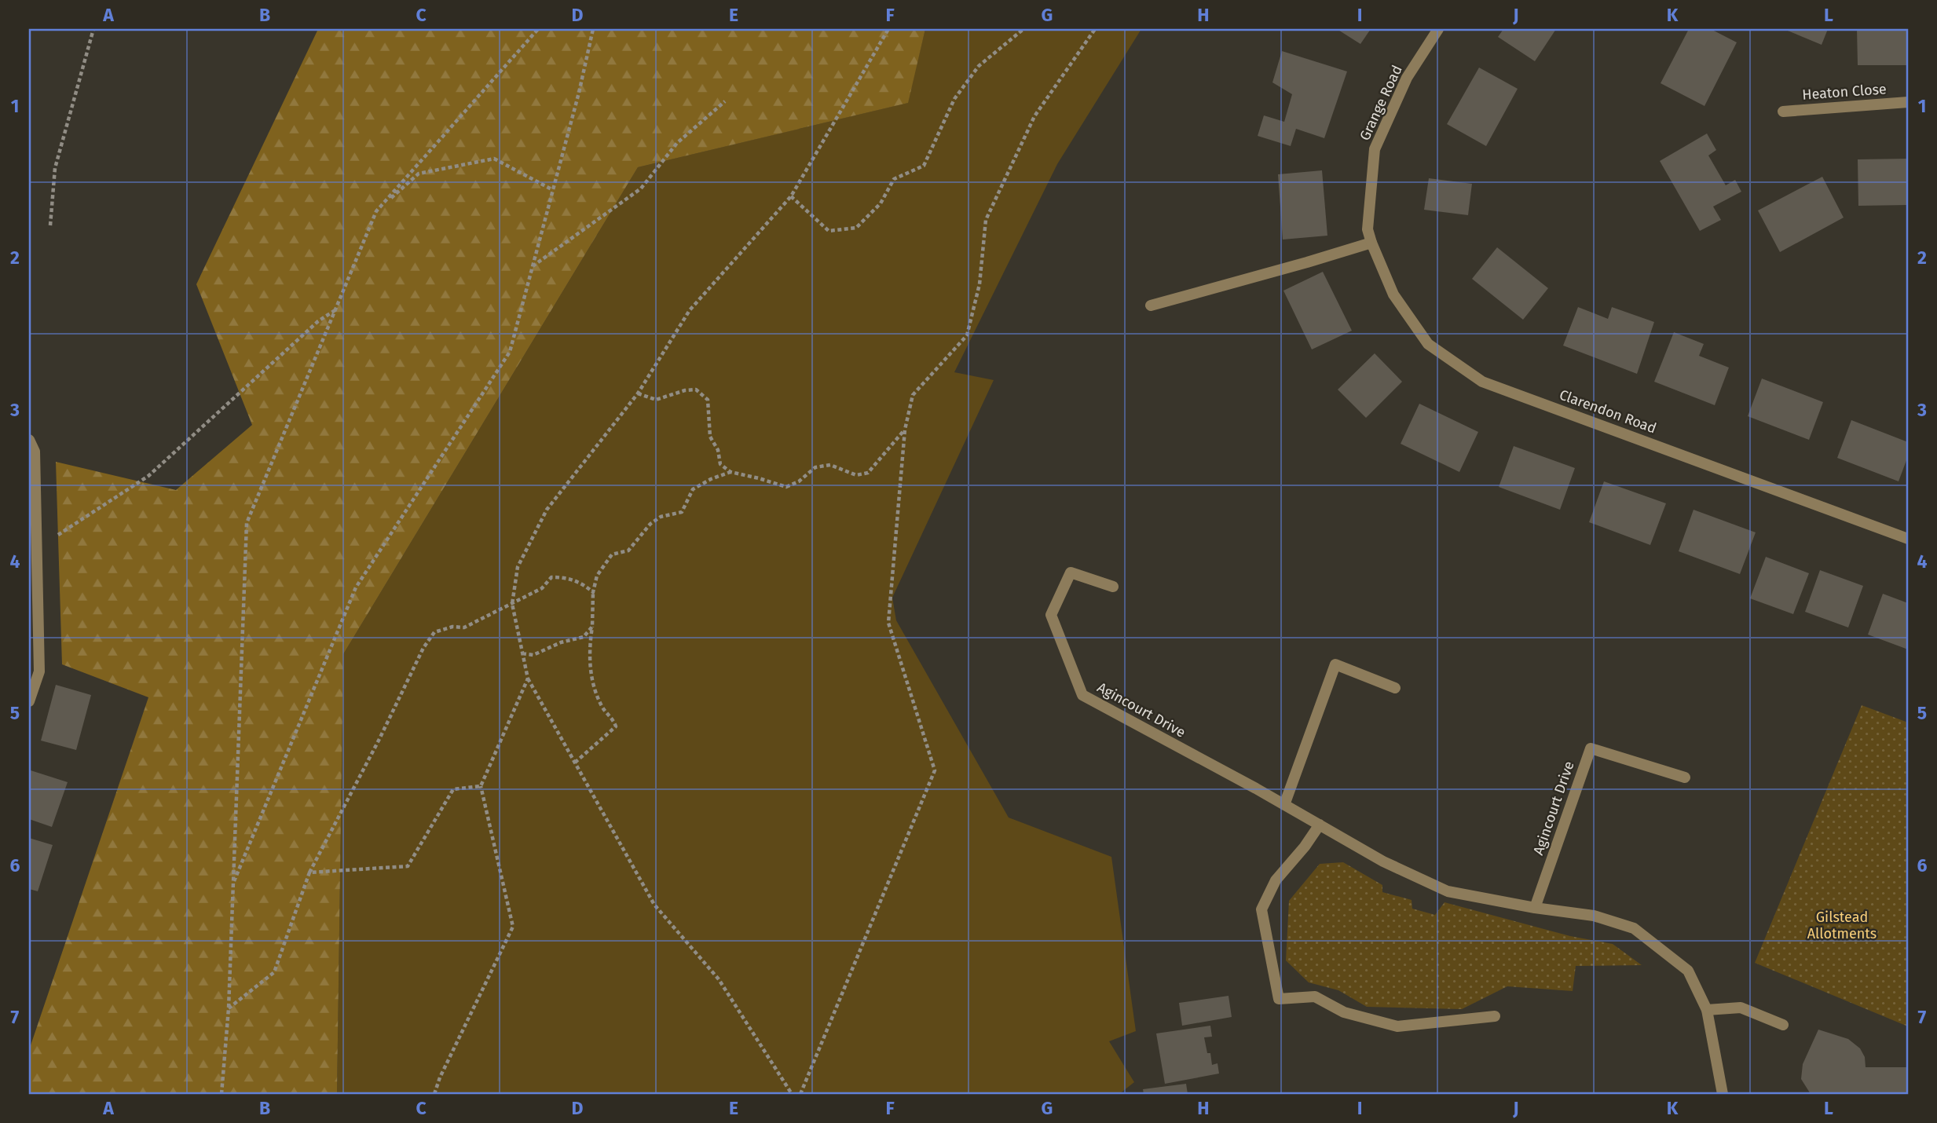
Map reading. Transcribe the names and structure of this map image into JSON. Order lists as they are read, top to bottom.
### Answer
{
  "streets": {
    "street": [
      "Heaton Close",
      "Grange Road",
      "Clarendon Road",
      "Agincourt Drive"
    ]
  },
  "crossings": [
    ["Grange Road", "Clarendon Road"]
  ],
  "parks": ["Gilstead Allotments"],
  "grid": {
    "columns": [
      "A",
      "B",
      "C",
      "D",
      "E",
      "F",
      "G",
      "H",
      "I",
      "J",
      "K",
      "L"
    ],
    "rows": [
      "1",
      "2",
      "3",
      "4",
      "5",
      "6",
      "7"
    ]
  }
}
